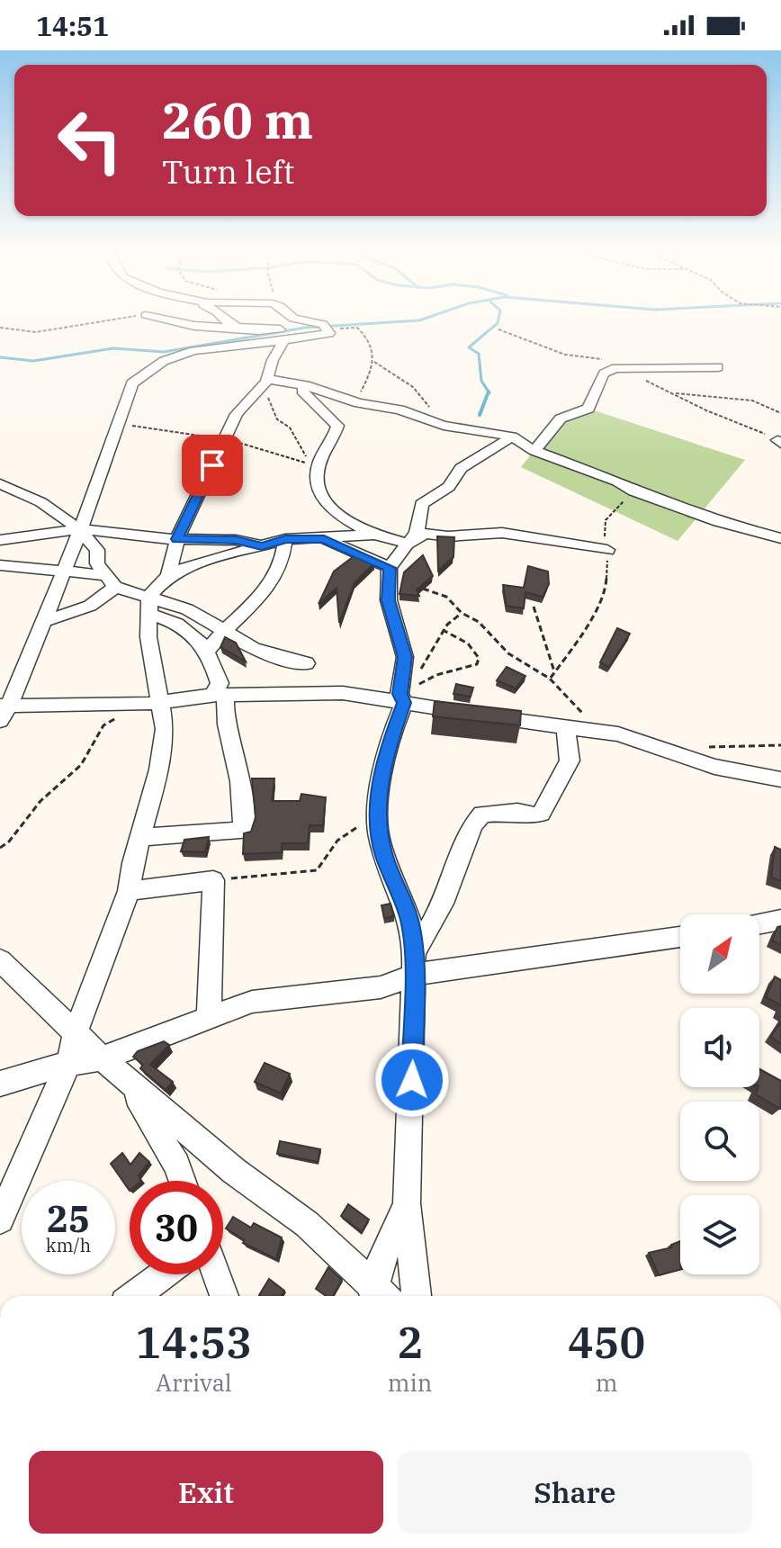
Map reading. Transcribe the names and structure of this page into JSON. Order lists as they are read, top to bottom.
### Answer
{
  "north": "top right",
  "page": {
    "status": "14:51",
    "turn": ["260 m", "Turn left"],
    "speed": "25 km/h",
    "limit": "30",
    "eta": [
      "14:53",
      "Arrival",
      "2",
      "min",
      "450",
      "m"
    ],
    "buttons": ["Exit", "Share"]
  }
}
